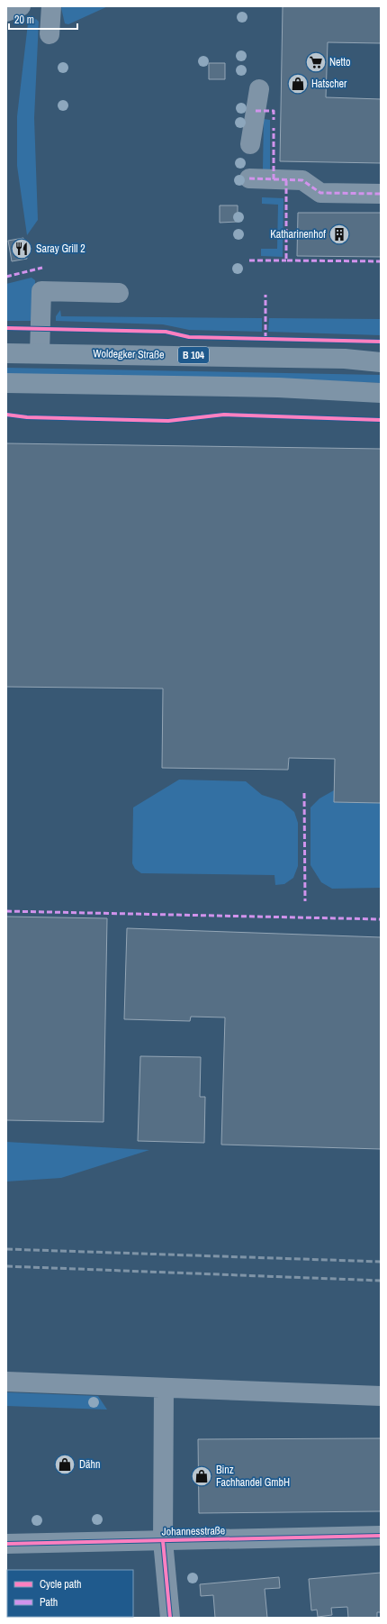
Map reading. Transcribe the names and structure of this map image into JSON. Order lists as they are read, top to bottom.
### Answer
{
  "streets": {
    "main road": ["Woldegker Straße", "B 104", "Johannesstraße"]
  },
  "places": {
    "supermarket": ["Netto"],
    "shop": ["Hatscher", "Dähn", "Binz Fachhandel GmbH"],
    "building": ["Katharinenhof"],
    "restaurant": ["Saray Grill 2"]
  },
  "legend": ["Cycle path", "Path"],
  "scale_bar": "20 m"
}
